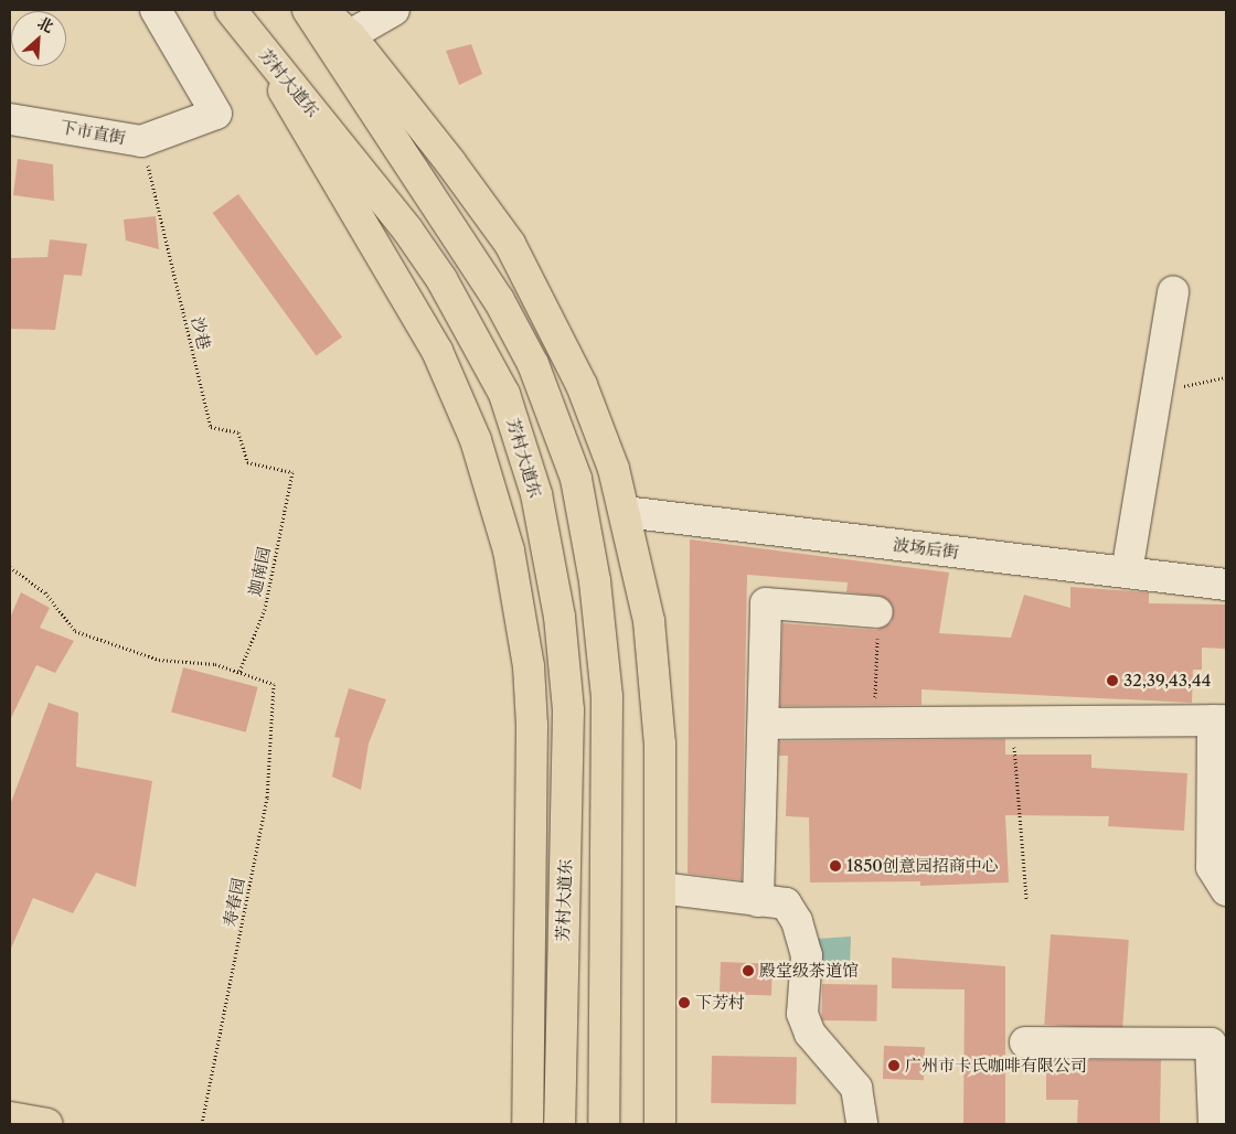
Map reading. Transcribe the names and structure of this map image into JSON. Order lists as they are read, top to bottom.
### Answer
{
  "streets": {
    "main road": ["芳村大道东"],
    "street": ["下市直街", "波场后街"],
    "path": ["沙巷", "迦南园", "寿春园"]
  },
  "crossings": [
    ["下市直街", "沙巷"],
    ["沙巷", "迦南园"],
    ["迦南园", "寿春园"]
  ],
  "places": [
    "32,39,43,44",
    "1850创意园招商中心",
    "殿堂级茶道馆",
    "下芳村",
    "广州市卡氏咖啡有限公司"
  ],
  "north": "top right"
}
